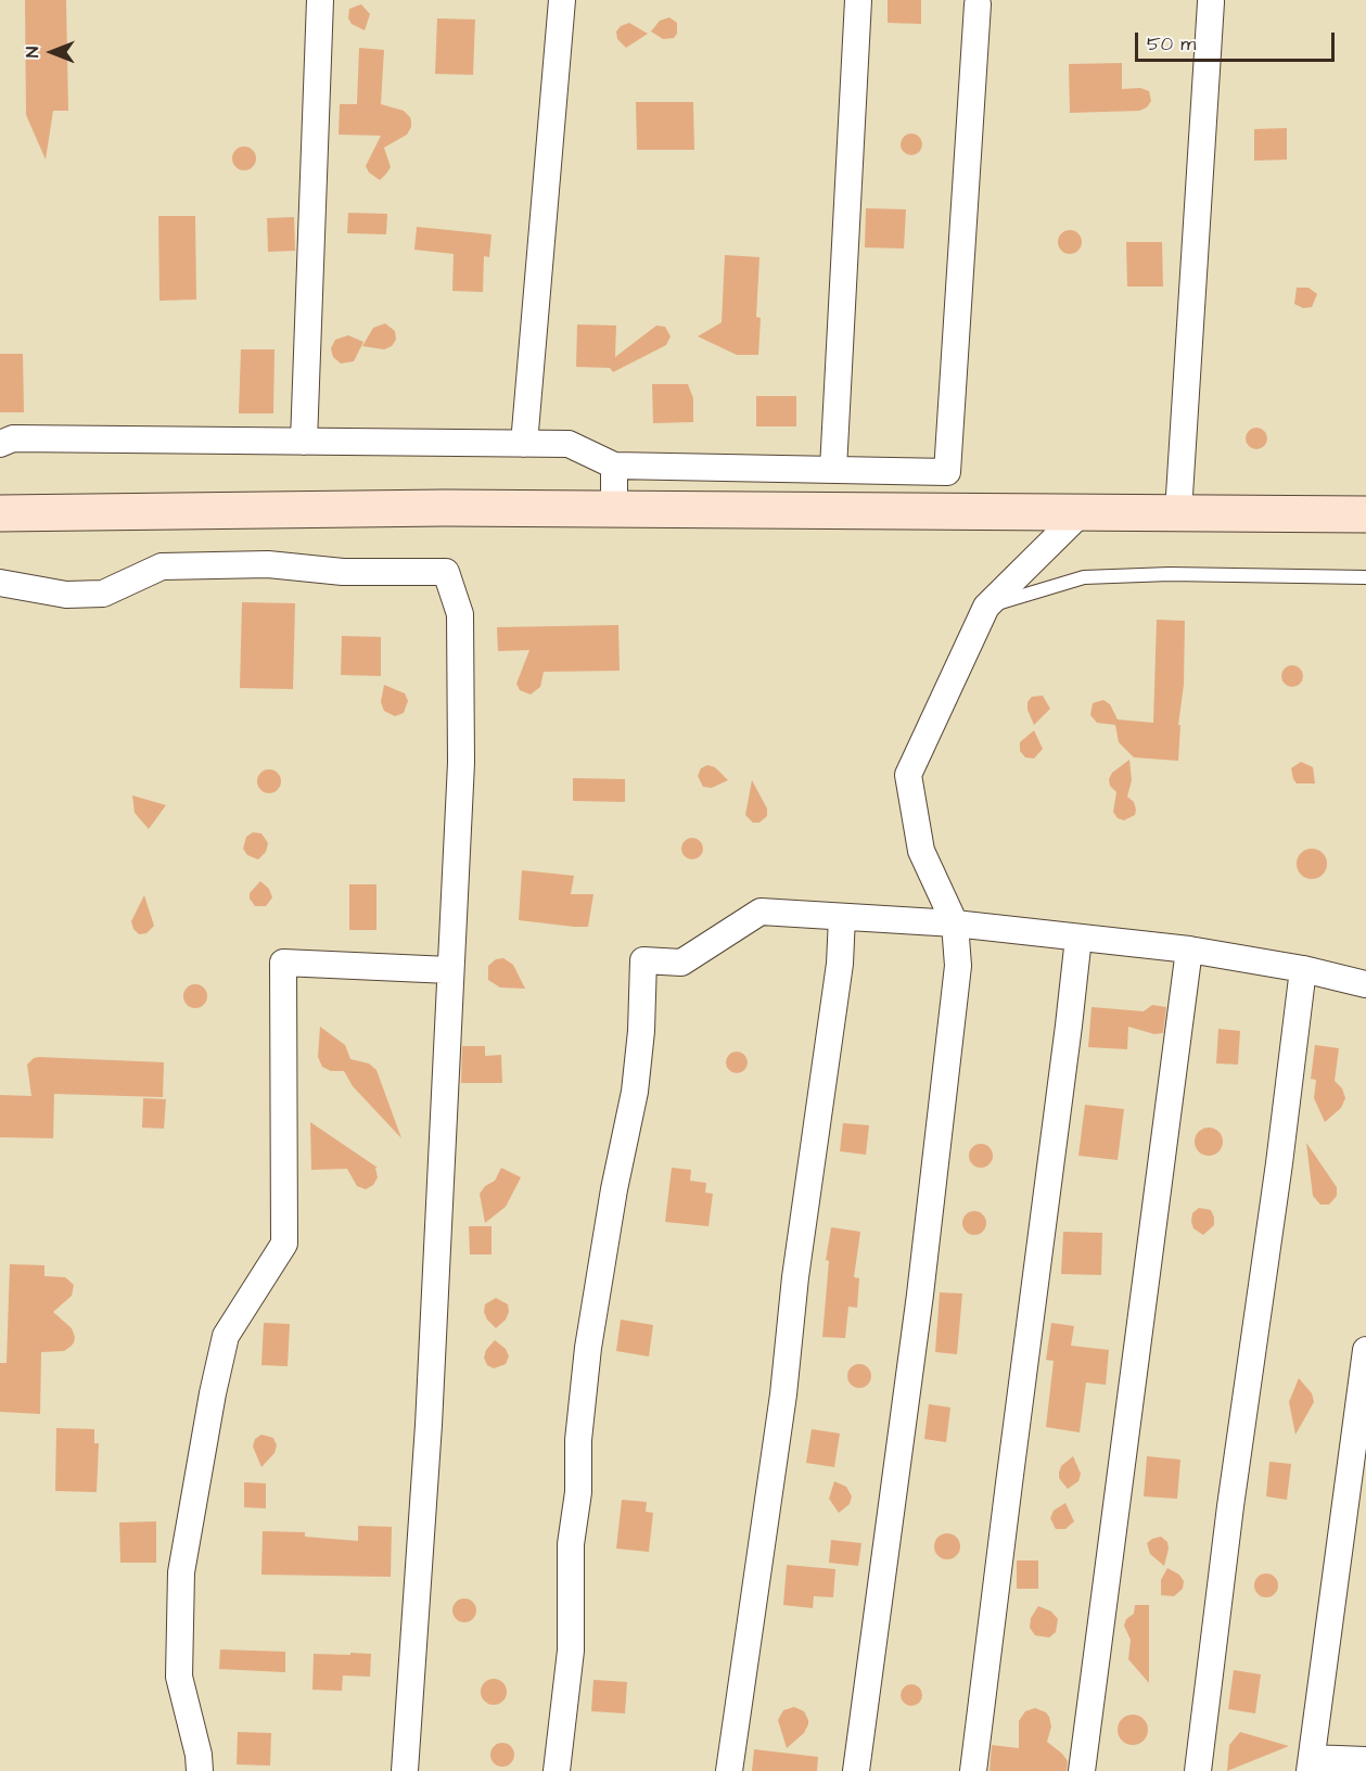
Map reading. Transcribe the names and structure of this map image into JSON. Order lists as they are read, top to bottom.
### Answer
{
  "scale_bar": "50 m",
  "north": "left"
}
